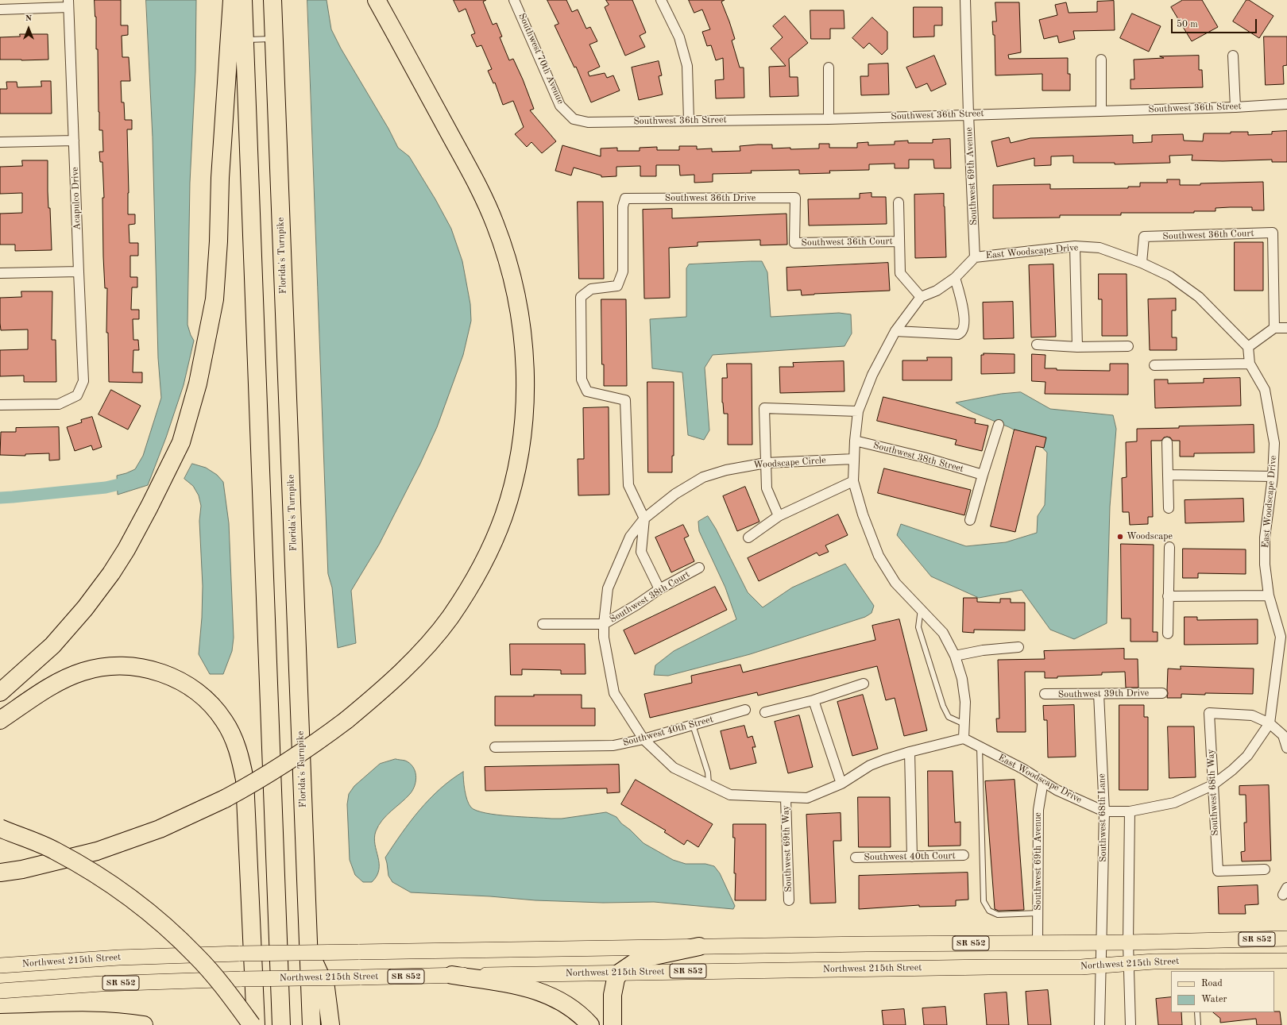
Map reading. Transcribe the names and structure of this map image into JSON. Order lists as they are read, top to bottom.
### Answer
{
  "streets": {
    "highway": ["Florida's Turnpike"],
    "main road": ["SR 852", "Northwest 215th Street"],
    "street": [
      "Southwest 70th Avenue",
      "Southwest 36th Street",
      "Southwest 69th Avenue",
      "Acapulco Drive",
      "Southwest 36th Drive",
      "Southwest 36th Court",
      "East Woodscape Drive",
      "Southwest 38th Street",
      "Woodscape Circle",
      "Southwest 38th Court",
      "Southwest 39th Drive",
      "Southwest 40th Street",
      "Southwest 68th Way",
      "Southwest 68th Lane",
      "Southwest 69th Way",
      "Southwest 40th Court"
    ]
  },
  "crossings": [
    ["Southwest 70th Avenue", "Southwest 36th Street"],
    ["Southwest 36th Street", "Southwest 69th Avenue"],
    ["Southwest 69th Avenue", "East Woodscape Drive"],
    ["Southwest 69th Avenue", "Northwest 215th Street"],
    ["Southwest 36th Drive", "Southwest 36th Court"],
    ["Southwest 36th Drive", "Woodscape Circle"],
    ["Southwest 36th Court", "East Woodscape Drive"],
    ["East Woodscape Drive", "Southwest 68th Way"],
    ["East Woodscape Drive", "Southwest 68th Lane"],
    ["Woodscape Circle", "Southwest 38th Court"],
    ["Woodscape Circle", "Southwest 40th Street"],
    ["Woodscape Circle", "Southwest 69th Way"],
    ["Southwest 39th Drive", "Southwest 68th Lane"],
    ["Southwest 68th Lane", "Northwest 215th Street"]
  ],
  "places": ["Woodscape"],
  "legend": ["Road", "Water"],
  "scale_bar": "50 m",
  "north": "top"
}
